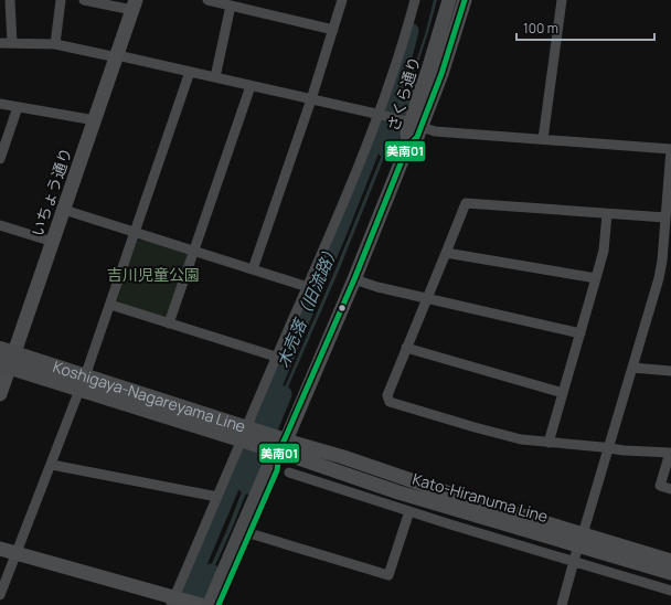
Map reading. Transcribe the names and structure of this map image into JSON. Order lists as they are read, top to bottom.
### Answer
{
  "streets": {
    "main road": ["Koshigaya-Nagareyama Line"],
    "street": ["さくら通り", "いちょう通り", "Kato-Hiranuma Line"]
  },
  "crossings": [
    ["さくら通り", "Koshigaya-Nagareyama Line"],
    ["さくら通り", "Kato-Hiranuma Line"],
    ["いちょう通り", "Koshigaya-Nagareyama Line"],
    ["Koshigaya-Nagareyama Line", "Kato-Hiranuma Line"]
  ],
  "water": ["木売落（旧流路）"],
  "parks": ["吉川児童公園"],
  "lines": ["transit line 美南01"],
  "scale_bar": "100 m"
}
